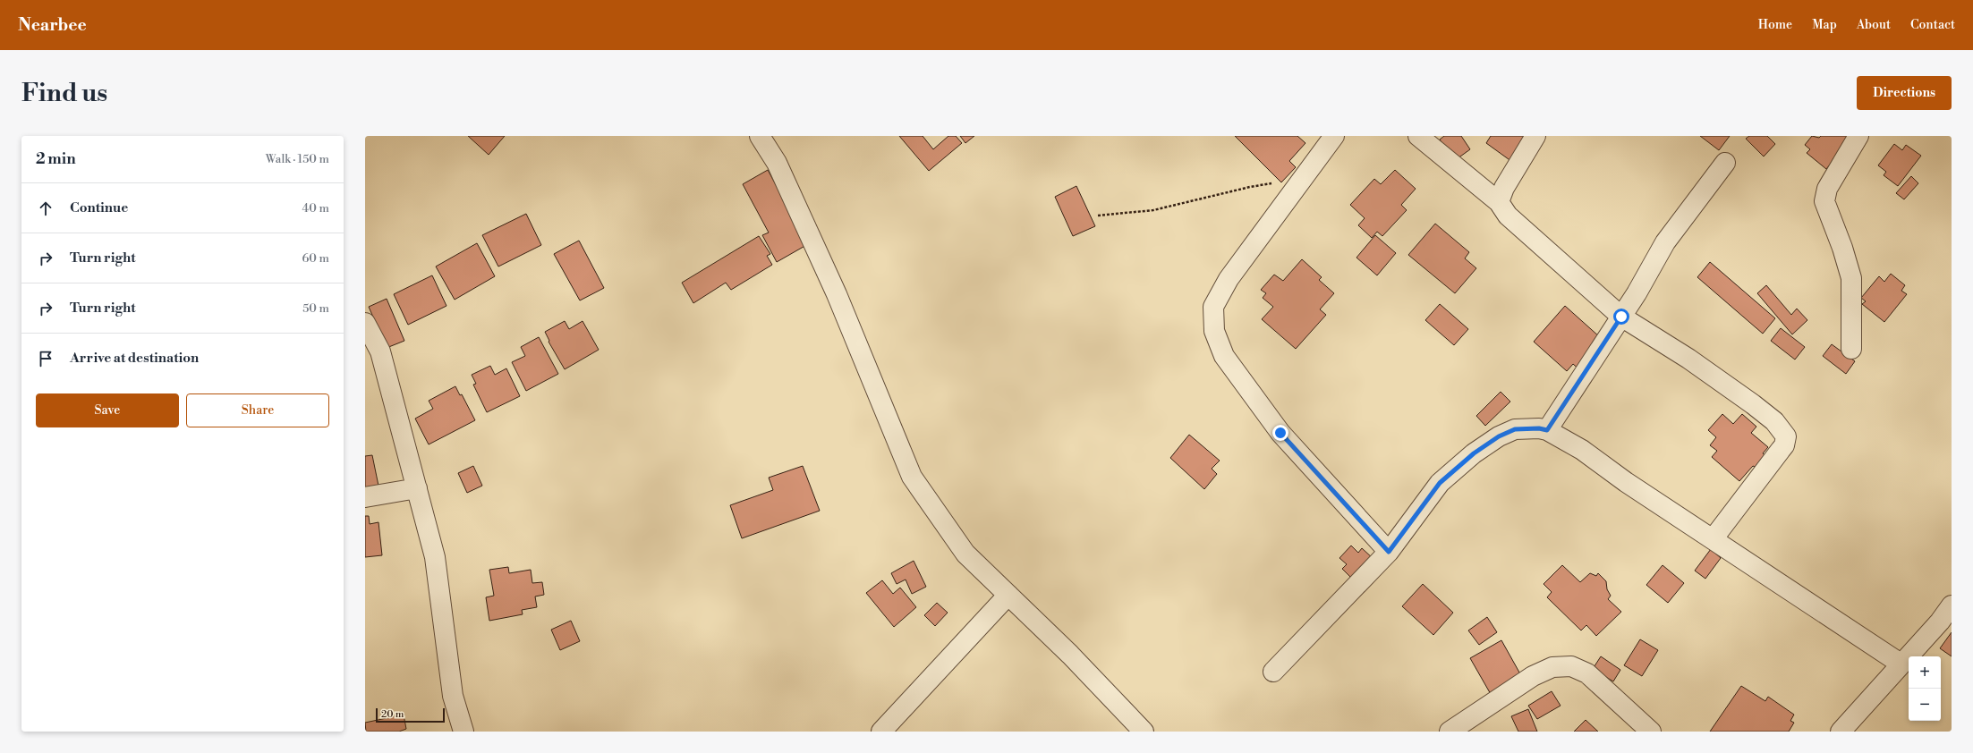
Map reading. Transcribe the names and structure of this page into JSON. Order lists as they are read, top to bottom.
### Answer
{
  "scale_bar": "20 m",
  "page": {
    "header": "Nearbee",
    "nav": [
      "Home",
      "Map",
      "About",
      "Contact"
    ],
    "buttons": [
      "Directions",
      ["Save", "Share"]
    ],
    "title": "Find us",
    "heading": ["2 min", "Walk · 150 m"],
    "list": [
      ["Continue", "40 m"],
      ["Turn right", "60 m"],
      ["Turn right", "50 m"],
      "Arrive at destination"
    ],
    "map_buttons": ["+", "−"],
    "scale": "20 m"
  }
}
